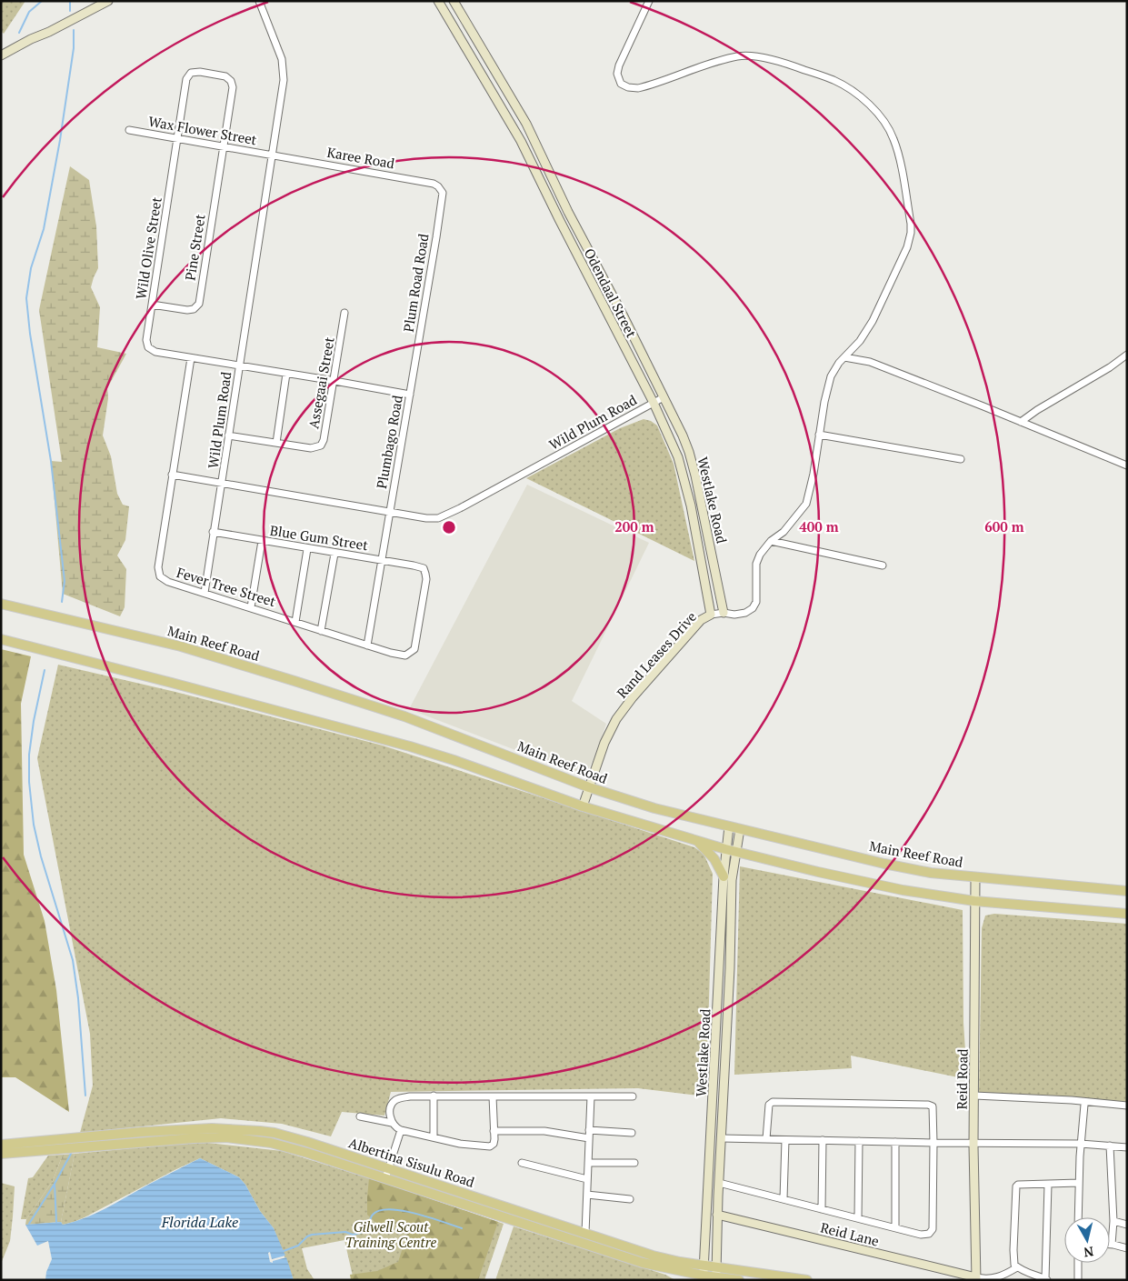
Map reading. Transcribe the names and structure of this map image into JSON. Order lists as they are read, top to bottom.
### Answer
{
  "streets": {
    "main road": ["Main Reef Road", "Albertina Sisulu Road"],
    "street": [
      "Wax Flower Street",
      "Karee Road",
      "Pine Street",
      "Wild Olive Street",
      "Plum Road Road",
      "Odendaal Street",
      "Assegaai Street",
      "Wild Plum Road",
      "Plumbago Road",
      "Westlake Road",
      "Blue Gum Street",
      "Fever Tree Street",
      "Rand Leases Drive",
      "Reid Road",
      "Reid Lane"
    ]
  },
  "crossings": [
    ["Wax Flower Street", "Karee Road"],
    ["Wax Flower Street", "Pine Street"],
    ["Wax Flower Street", "Wild Olive Street"],
    ["Wax Flower Street", "Wild Plum Road"],
    ["Karee Road", "Plum Road Road"],
    ["Karee Road", "Wild Plum Road"],
    ["Pine Street", "Wild Olive Street"],
    ["Wild Olive Street", "Assegaai Street"],
    ["Wild Olive Street", "Wild Plum Road"],
    ["Wild Olive Street", "Plumbago Road"],
    ["Wild Olive Street", "Fever Tree Street"],
    ["Plum Road Road", "Plumbago Road"],
    ["Odendaal Street", "Wild Plum Road"],
    ["Odendaal Street", "Westlake Road"],
    ["Odendaal Street", "Rand Leases Drive"],
    ["Assegaai Street", "Wild Plum Road"],
    ["Wild Plum Road", "Plumbago Road"],
    ["Wild Plum Road", "Westlake Road"],
    ["Plumbago Road", "Blue Gum Street"],
    ["Plumbago Road", "Fever Tree Street"],
    ["Westlake Road", "Main Reef Road"],
    ["Westlake Road", "Rand Leases Drive"],
    ["Westlake Road", "Albertina Sisulu Road"],
    ["Westlake Road", "Reid Lane"],
    ["Blue Gum Street", "Fever Tree Street"],
    ["Main Reef Road", "Rand Leases Drive"],
    ["Main Reef Road", "Reid Road"],
    ["Reid Road", "Reid Lane"]
  ],
  "water": ["Florida Lake"],
  "parks": ["Gilwell Scout Training Centre"],
  "north": "bottom",
  "rings": ["200 m", "400 m", "600 m"]
}
